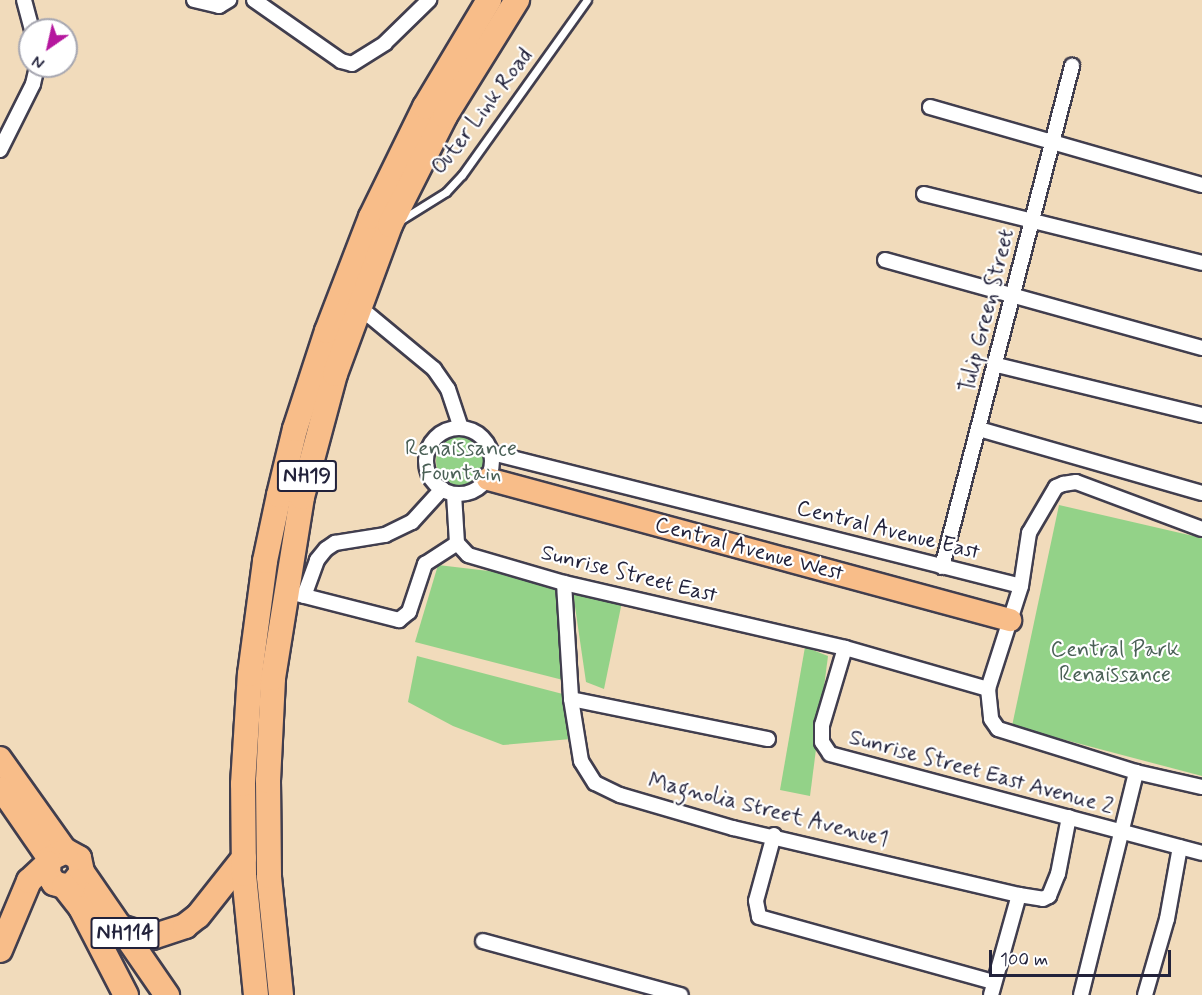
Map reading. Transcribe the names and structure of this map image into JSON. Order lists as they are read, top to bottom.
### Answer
{
  "streets": {
    "highway": ["NH19", "NH114"],
    "main road": ["Central Avenue West"],
    "street": [
      "Tulip Green Street",
      "Central Avenue East",
      "Sunrise Street East",
      "Sunrise Street East Avenue 2",
      "Magnolia Street Avenue1"
    ],
    "lane": ["Outer Link Road"]
  },
  "crossings": [
    ["Outer Link Road", "NH19"],
    ["Tulip Green Street", "Central Avenue East"],
    ["Central Avenue East", "Central Avenue West"],
    ["Sunrise Street East", "Sunrise Street East Avenue 2"],
    ["Sunrise Street East", "Magnolia Street Avenue1"],
    ["Sunrise Street East Avenue 2", "Magnolia Street Avenue1"]
  ],
  "parks": ["Renaissance Fountain", "Central Park Renaissance"],
  "scale_bar": "100 m",
  "north": "bottom left"
}
